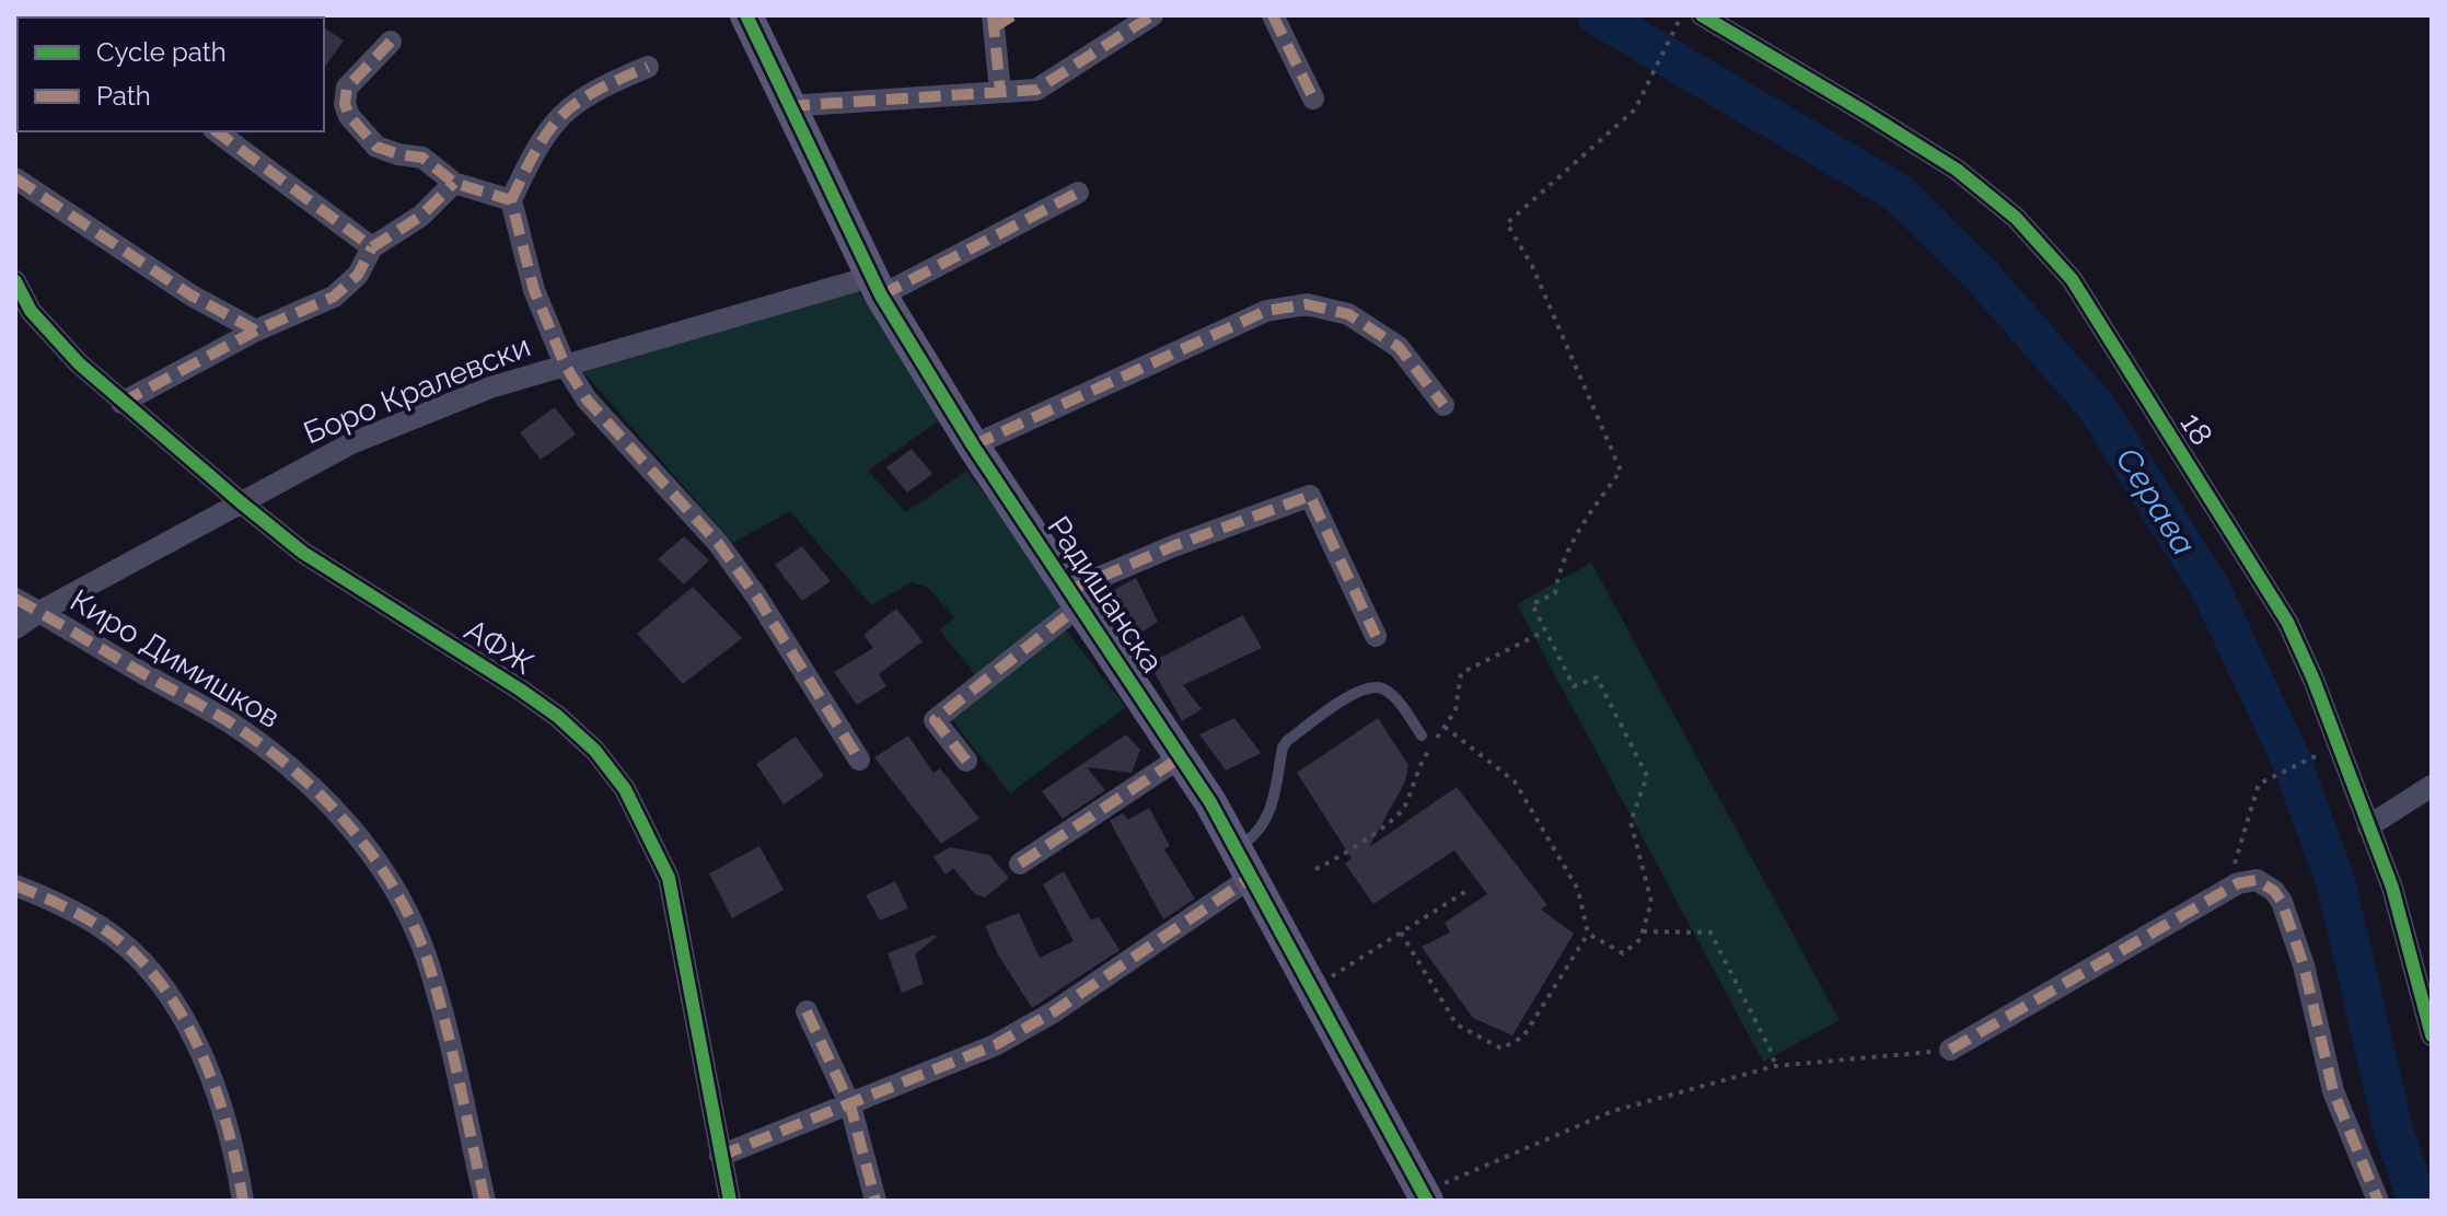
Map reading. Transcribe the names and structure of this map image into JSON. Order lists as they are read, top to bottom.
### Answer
{
  "streets": {
    "street": [
      "Боро Кралевски",
      "18",
      "Радишанска",
      "АФЖ",
      "Киро Димишков"
    ]
  },
  "crossings": [
    ["Боро Кралевски", "Радишанска"],
    ["Боро Кралевски", "АФЖ"],
    ["Боро Кралевски", "Киро Димишков"]
  ],
  "water": ["Серава"],
  "legend": ["Cycle path", "Path"]
}
